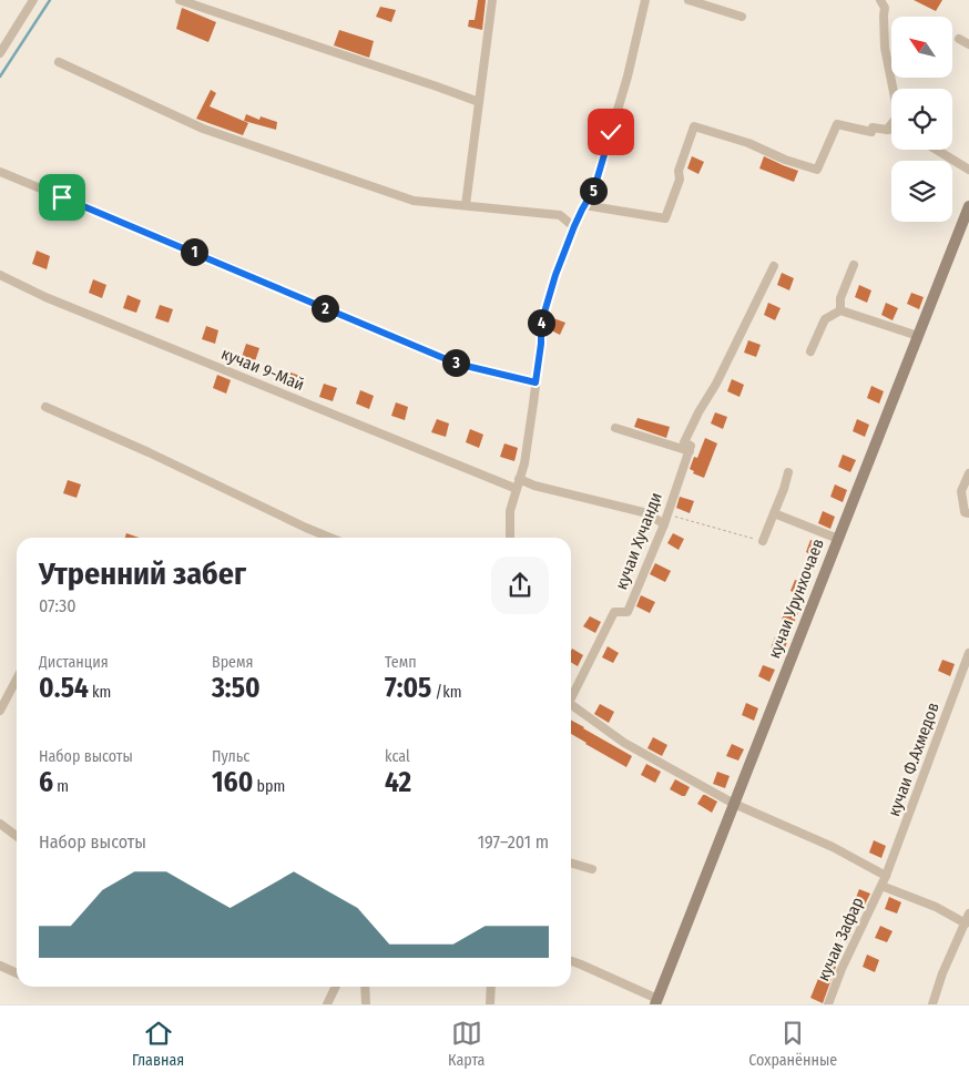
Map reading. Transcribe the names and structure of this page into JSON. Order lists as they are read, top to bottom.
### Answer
{
  "streets": {
    "street": [
      "кучаи 9-Май",
      "кучаи Хучанди",
      "кучаи Урунхочаев",
      "кучаи Ф.Ахмедов",
      "кучаи Зафар"
    ]
  },
  "crossings": [
    ["кучаи Хучанди", "кучаи Урунхочаев"],
    ["кучаи Ф.Ахмедов", "кучаи Зафар"]
  ],
  "north": "top left",
  "page": {
    "pins": [
      "5",
      "1",
      "2",
      "4",
      "3"
    ],
    "heading": ["Утренний забег", "07:30"],
    "stats": [
      ["Дистанция", "0.54 km"],
      ["Время", "3:50"],
      ["Темп", "7:05 /km"],
      ["Набор высоты", "6 m"],
      ["Пульс", "160 bpm"],
      ["kcal", "42"]
    ],
    "chart": ["Набор высоты", "197–201 m"],
    "tabs": ["Главная", "Карта", "Сохранённые"]
  }
}
